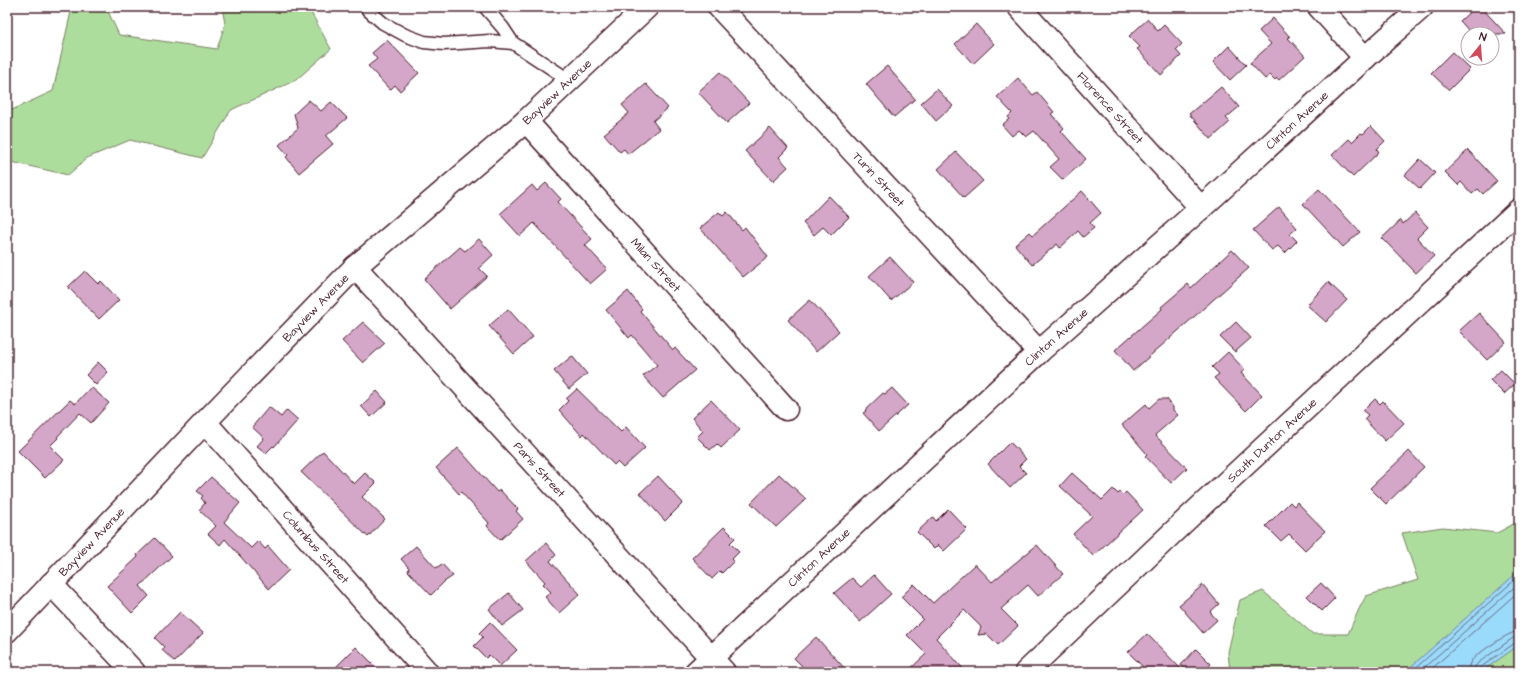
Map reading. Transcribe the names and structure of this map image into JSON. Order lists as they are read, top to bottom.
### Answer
{
  "streets": {
    "street": [
      "Bayview Avenue",
      "Florence Street",
      "Clinton Avenue",
      "Turin Street",
      "Milan Street",
      "South Dunton Avenue",
      "Paris Street",
      "Columbus Street"
    ]
  },
  "crossings": [
    ["Bayview Avenue", "Milan Street"],
    ["Bayview Avenue", "Paris Street"],
    ["Bayview Avenue", "Columbus Street"],
    ["Florence Street", "Clinton Avenue"],
    ["Clinton Avenue", "Turin Street"],
    ["Clinton Avenue", "Paris Street"]
  ],
  "north": "top"
}
